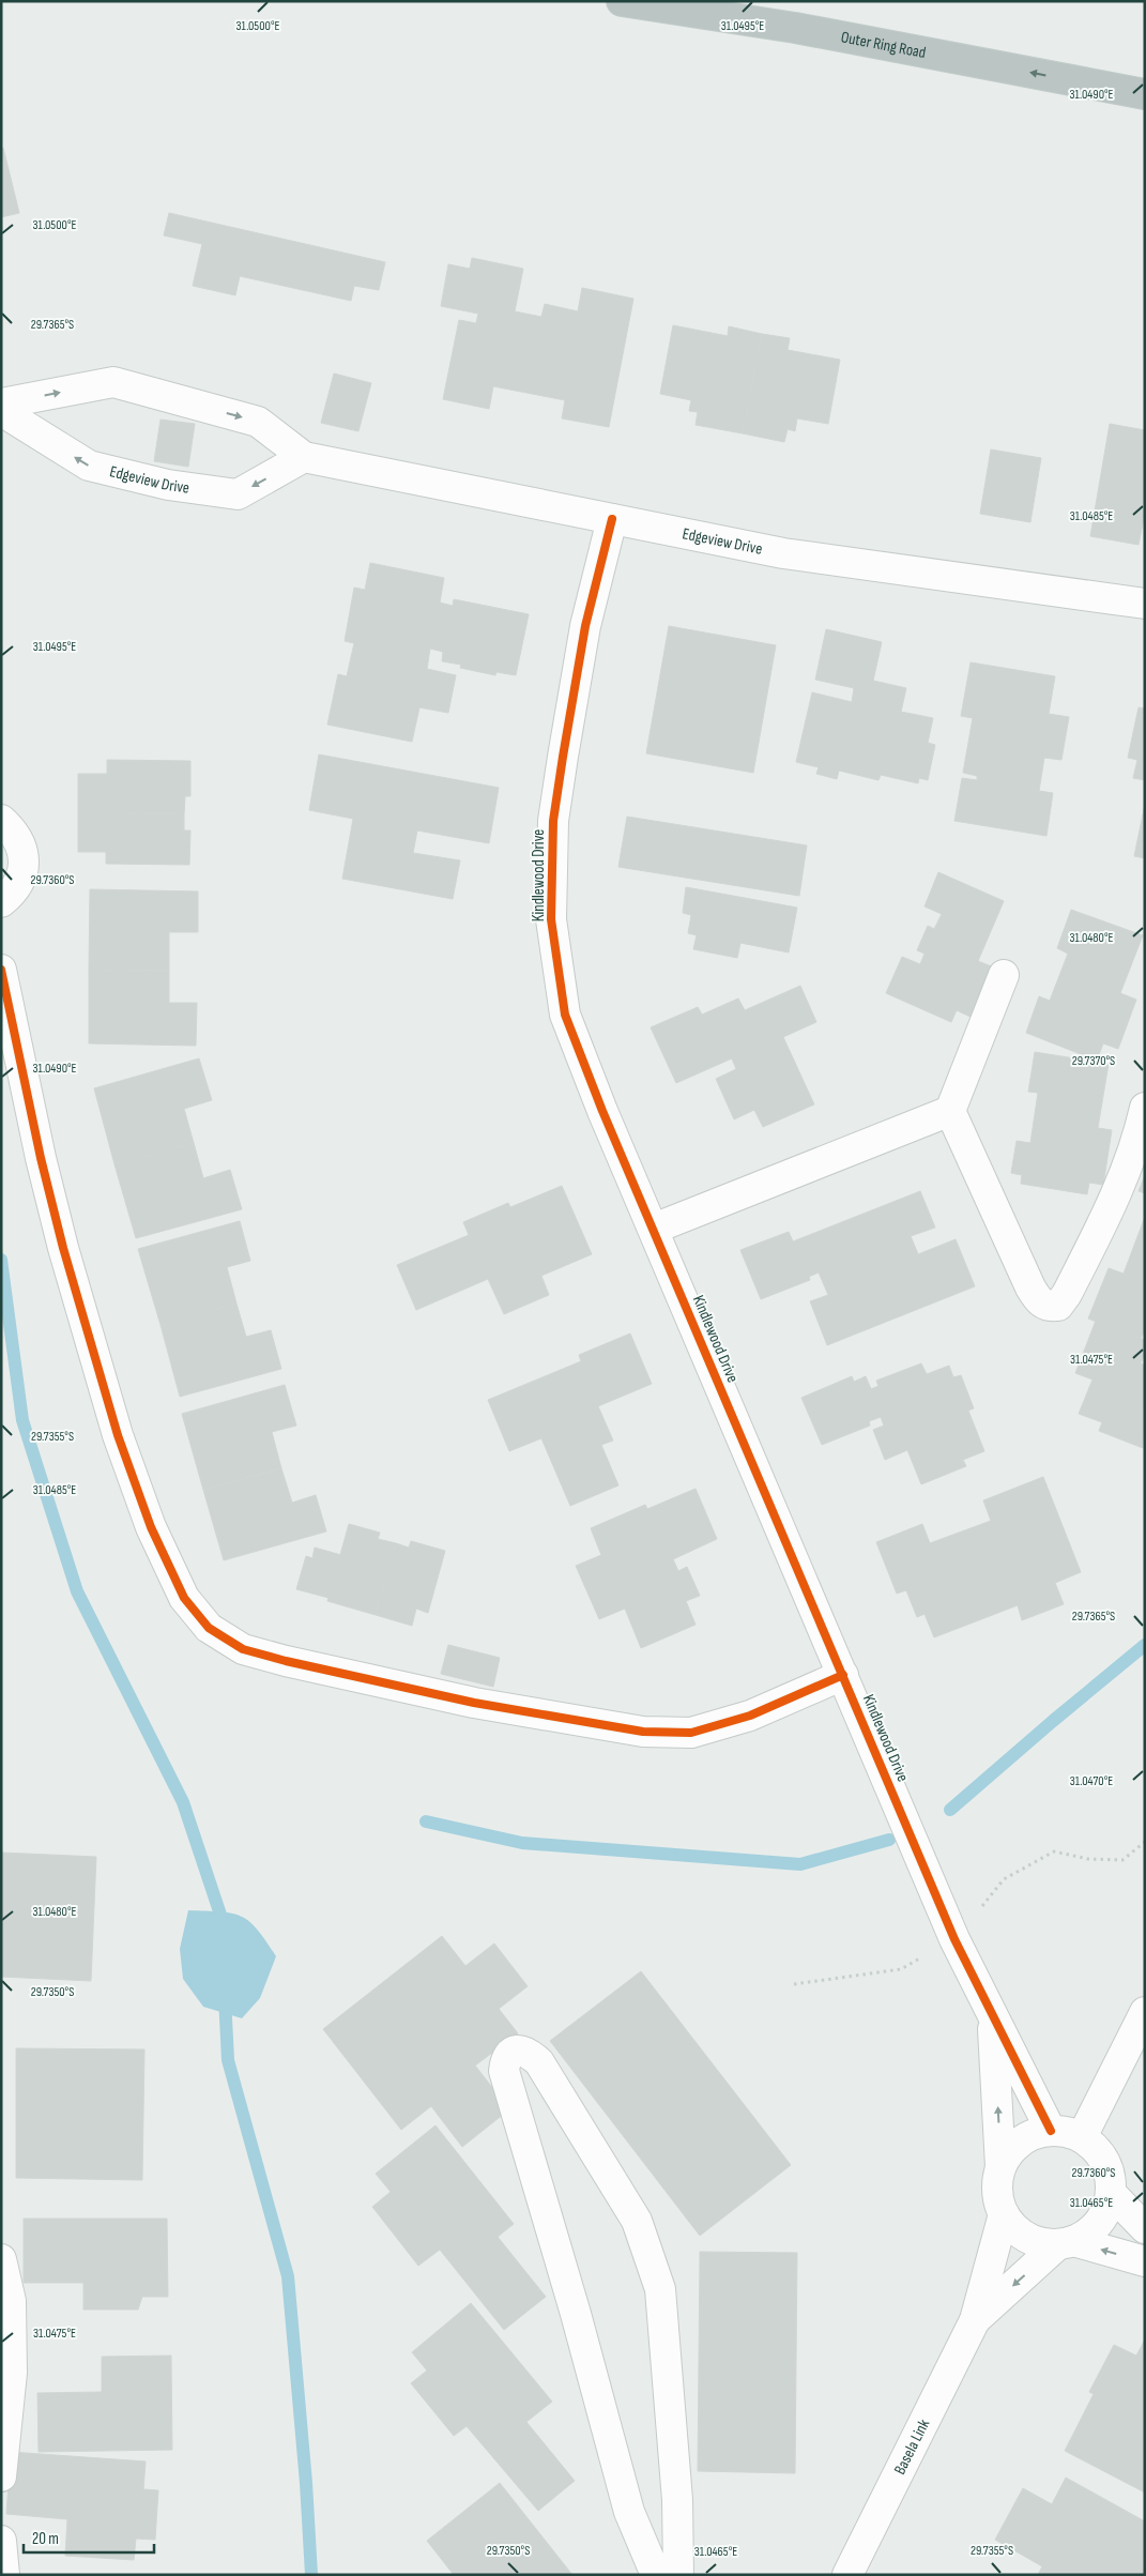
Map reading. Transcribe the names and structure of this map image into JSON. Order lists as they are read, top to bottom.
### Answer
{
  "streets": {
    "highway": ["Outer Ring Road"],
    "street": ["Edgeview Drive", "Kindlewood Drive", "Basela Link"]
  },
  "crossings": [
    ["Edgeview Drive", "Kindlewood Drive"],
    ["Kindlewood Drive", "Basela Link"]
  ],
  "one_way": ["Outer Ring Road"],
  "scale_bar": "20 m",
  "coordinates": [
    "31.0500°E",
    "31.0495°E",
    "31.0490°E",
    "29.7365°S",
    "31.0485°E",
    "29.7360°S",
    "31.0480°E",
    "29.7370°S",
    "31.0475°E",
    "29.7355°S",
    "31.0470°E",
    "29.7350°S",
    "31.0465°E"
  ]
}
